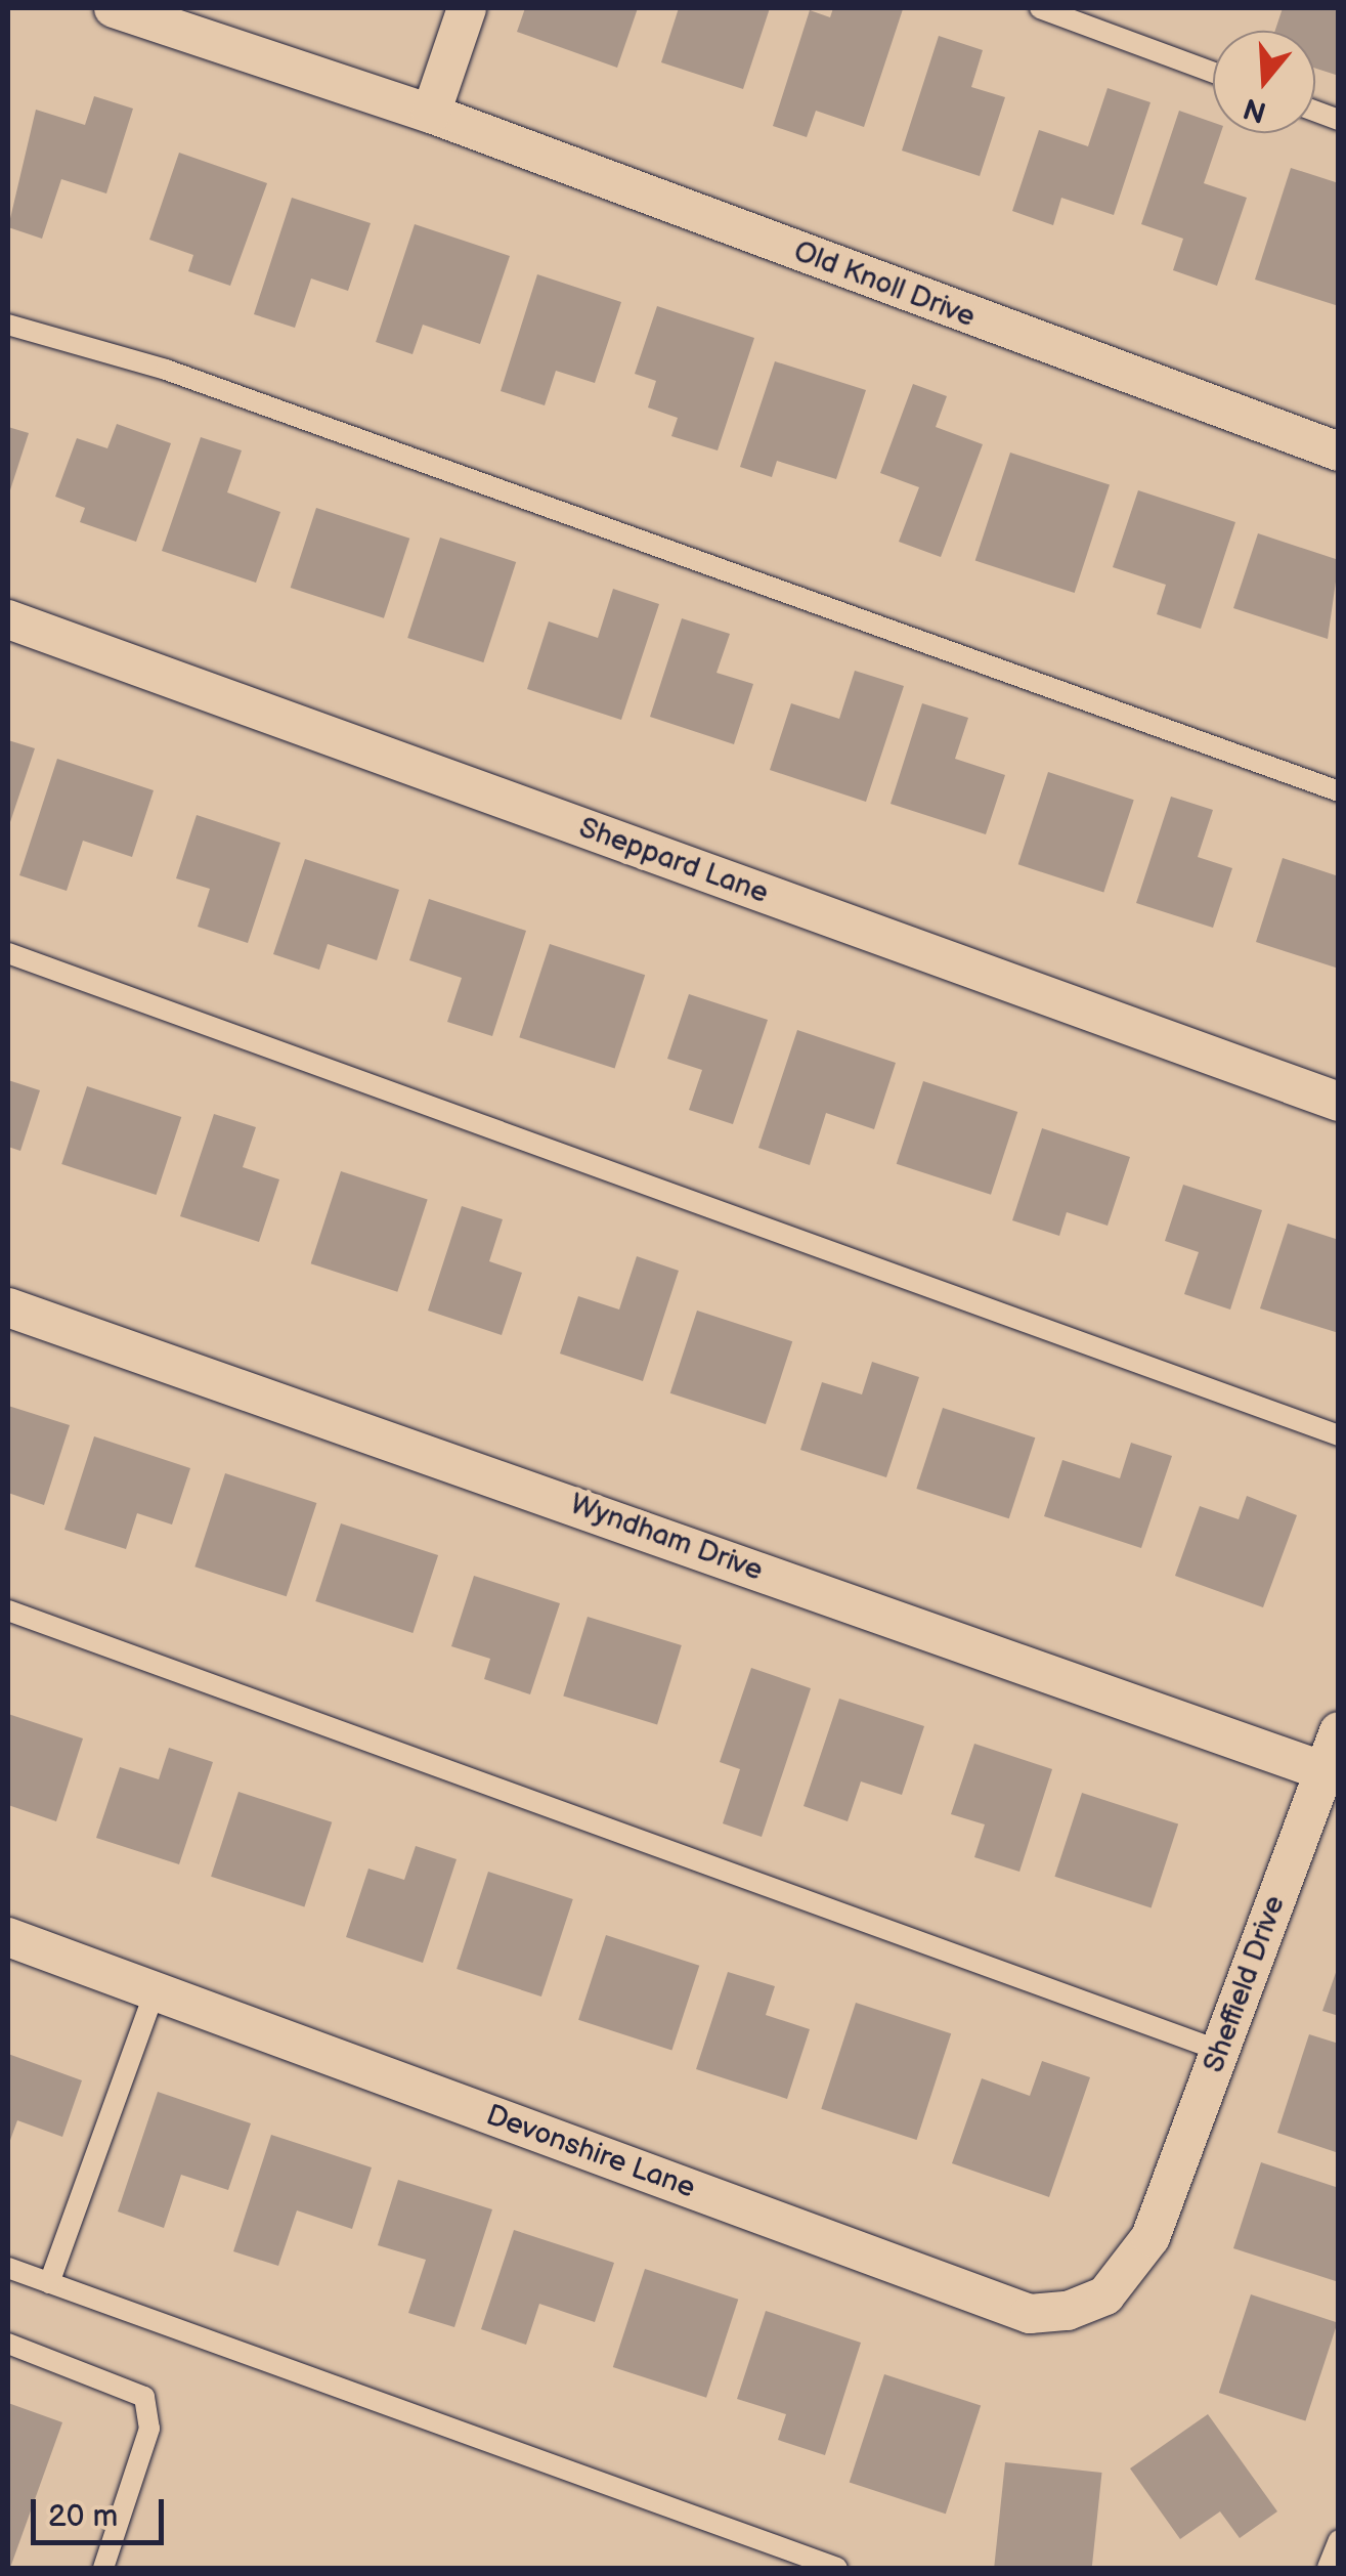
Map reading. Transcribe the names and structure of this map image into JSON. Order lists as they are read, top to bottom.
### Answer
{
  "streets": {
    "street": [
      "Old Knoll Drive",
      "Sheppard Lane",
      "Wyndham Drive",
      "Sheffield Drive",
      "Devonshire Lane"
    ]
  },
  "crossings": [
    ["Wyndham Drive", "Sheffield Drive"],
    ["Sheffield Drive", "Devonshire Lane"]
  ],
  "scale_bar": "20 m",
  "north": "bottom"
}
